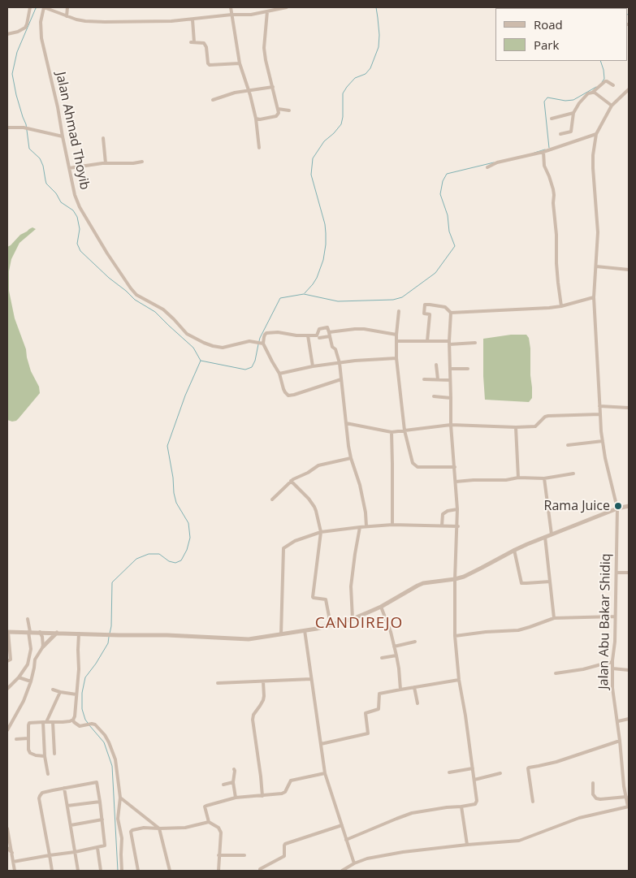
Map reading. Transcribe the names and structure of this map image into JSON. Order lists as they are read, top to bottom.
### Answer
{
  "streets": {
    "street": ["Jalan Ahmad Thoyib", "Jalan Abu Bakar Shidiq"]
  },
  "districts": ["CANDIREJO"],
  "places": ["Rama Juice"],
  "legend": ["Road", "Park"]
}
